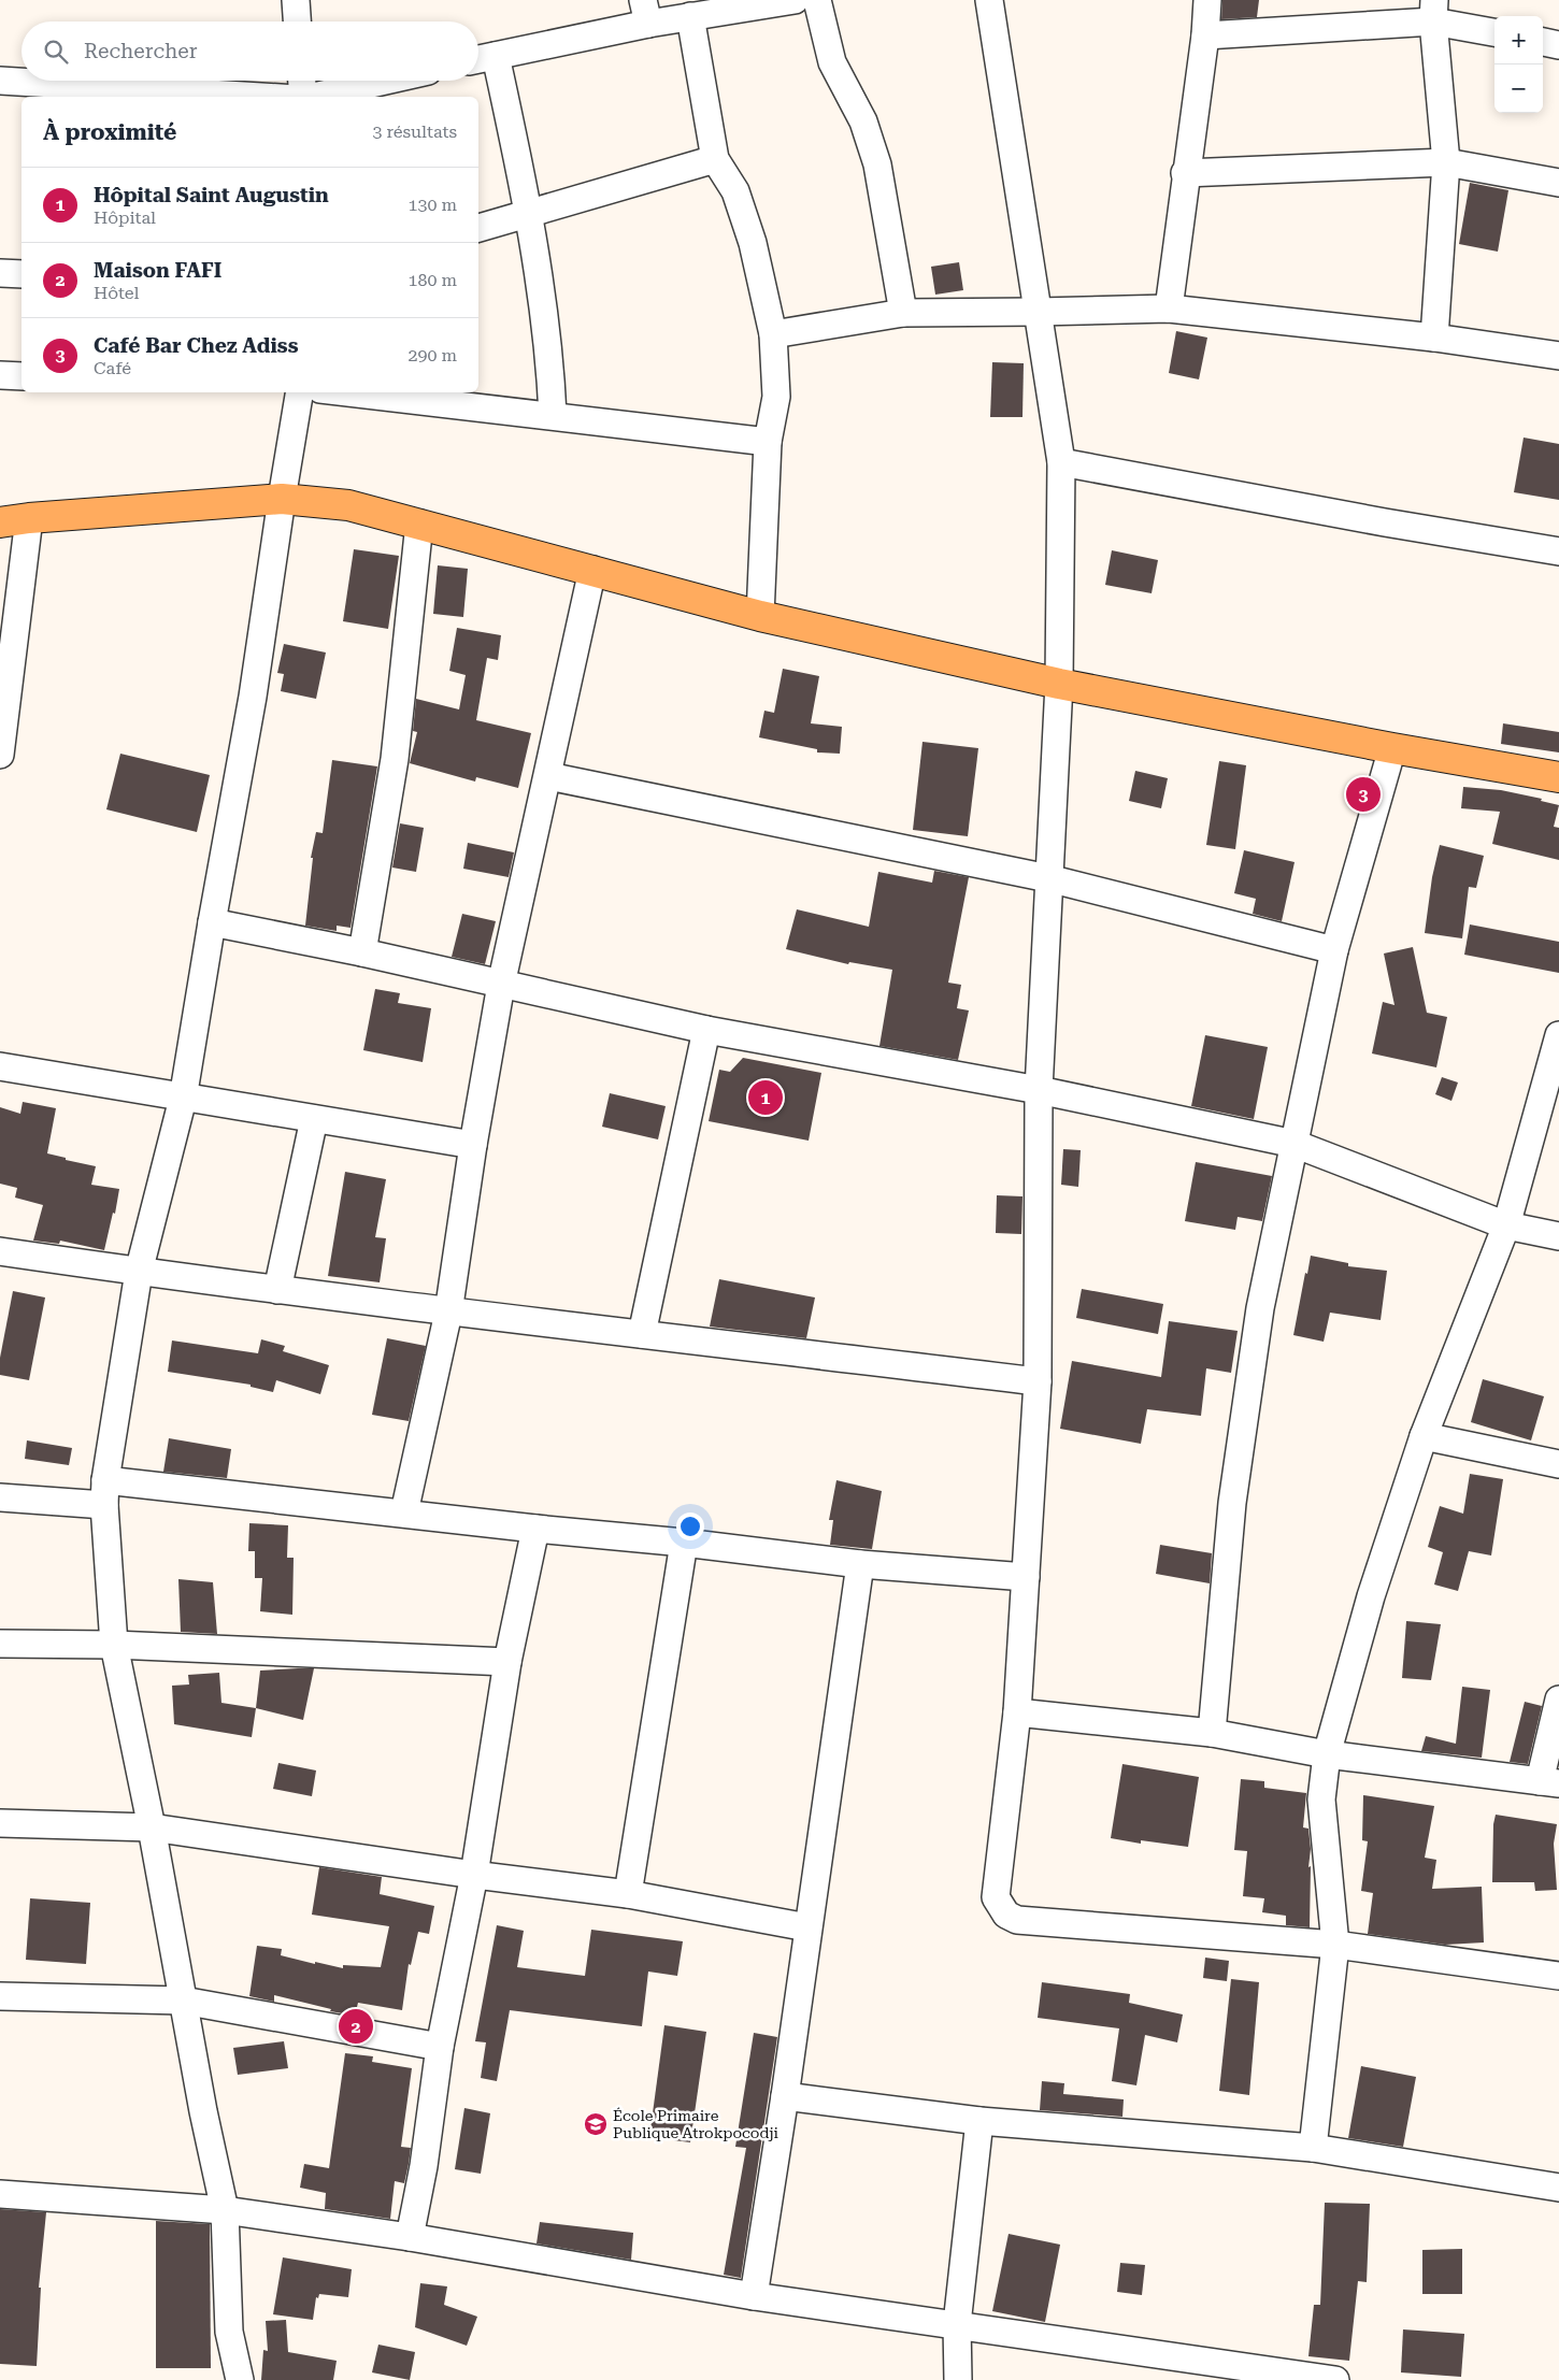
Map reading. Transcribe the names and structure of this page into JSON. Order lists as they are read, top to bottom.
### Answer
{
  "places": {
    "school or university": ["École Primaire Publique Atrokpocodji"]
  },
  "page": {
    "map_buttons": ["+", "−"],
    "search": "Rechercher",
    "heading": ["À proximité", "3 résultats"],
    "list": [
      {
        "mark": "1",
        "name": "Hôpital Saint Augustin",
        "note": "Hôpital",
        "value": "130 m"
      },
      {
        "mark": "2",
        "name": "Maison FAFI",
        "note": "Hôtel",
        "value": "180 m"
      },
      {
        "mark": "3",
        "name": "Café Bar Chez Adiss",
        "note": "Café",
        "value": "290 m"
      }
    ],
    "pins": ["3", "1", "2"]
  }
}
